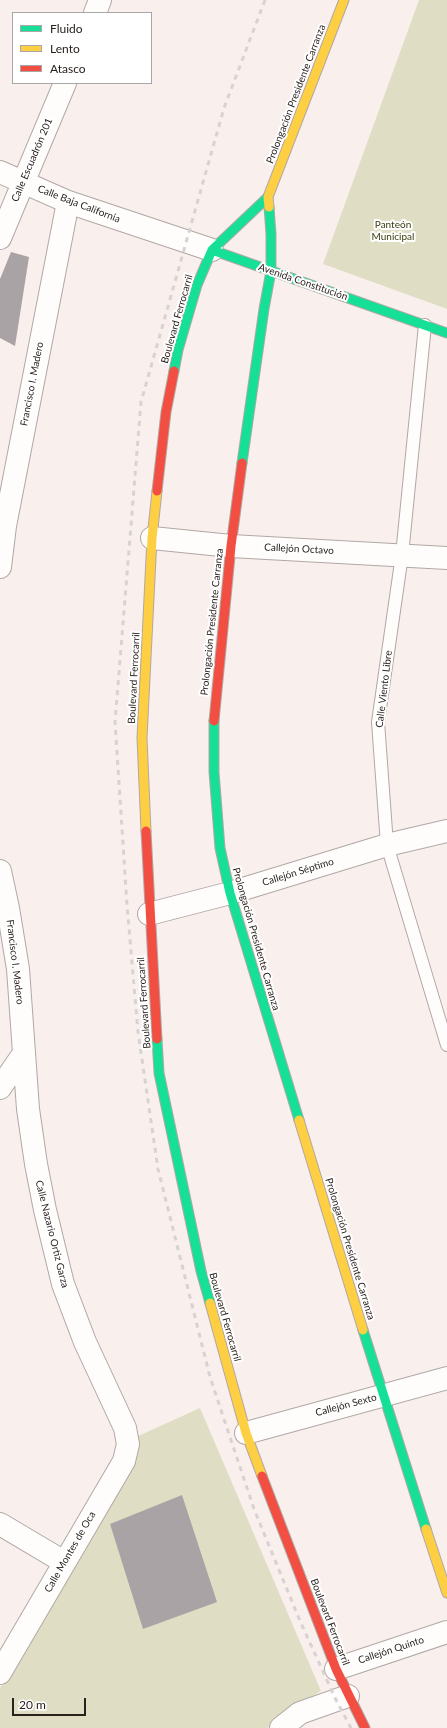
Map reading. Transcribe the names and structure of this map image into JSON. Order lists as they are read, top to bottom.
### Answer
{
  "streets": {
    "main road": ["Prolongación Presidente Carranza", "Avenida Constitución", "Boulevard Ferrocarril"],
    "street": [
      "Calle Escuadrón 201",
      "Calle Baja California",
      "Francisco I. Madero",
      "Callejón Octavo",
      "Callejón Séptimo",
      "Calle Nazario Ortiz Garza",
      "Callejón Sexto",
      "Calle Montes de Oca",
      "Callejón Quinto"
    ],
    "lane": ["Calle Viento Libre"]
  },
  "crossings": [
    ["Prolongación Presidente Carranza", "Avenida Constitución"],
    ["Prolongación Presidente Carranza", "Boulevard Ferrocarril"],
    ["Prolongación Presidente Carranza", "Callejón Octavo"],
    ["Prolongación Presidente Carranza", "Callejón Séptimo"],
    ["Prolongación Presidente Carranza", "Callejón Sexto"],
    ["Calle Escuadrón 201", "Calle Baja California"],
    ["Calle Baja California", "Avenida Constitución"],
    ["Calle Baja California", "Francisco I. Madero"],
    ["Avenida Constitución", "Boulevard Ferrocarril"],
    ["Avenida Constitución", "Calle Viento Libre"],
    ["Boulevard Ferrocarril", "Callejón Octavo"],
    ["Boulevard Ferrocarril", "Callejón Séptimo"],
    ["Boulevard Ferrocarril", "Callejón Sexto"],
    ["Boulevard Ferrocarril", "Callejón Quinto"],
    ["Francisco I. Madero", "Calle Nazario Ortiz Garza"],
    ["Callejón Octavo", "Calle Viento Libre"],
    ["Calle Viento Libre", "Callejón Séptimo"],
    ["Calle Nazario Ortiz Garza", "Calle Montes de Oca"]
  ],
  "parks": ["Panteón Municipal"],
  "legend": ["Fluido", "Lento", "Atasco"],
  "scale_bar": "20 m"
}
